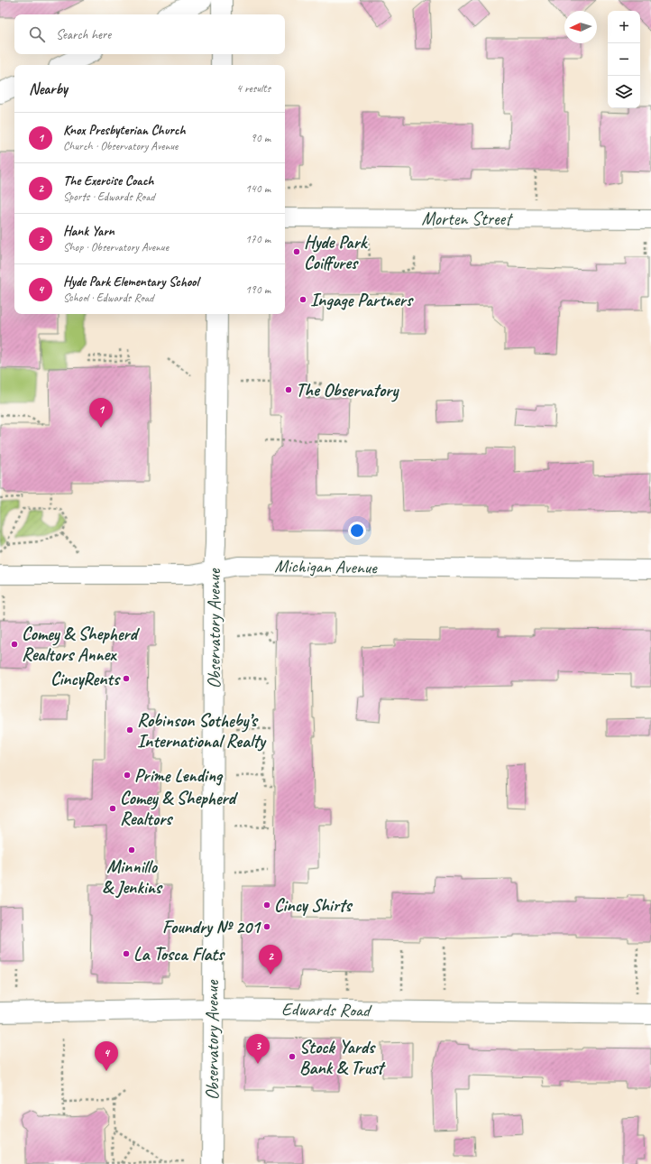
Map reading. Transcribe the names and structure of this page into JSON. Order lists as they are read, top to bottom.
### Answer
{
  "streets": {
    "main road": ["Observatory Avenue", "Edwards Road"],
    "street": ["Morten Street", "Michigan Avenue"]
  },
  "crossings": [
    ["Michigan Avenue", "Observatory Avenue"],
    ["Observatory Avenue", "Edwards Road"]
  ],
  "places": [
    "Hyde Park Coiffures",
    "Ingage Partners",
    "The Observatory",
    "Comey & Shepherd Realtors Annex",
    "CincyRents",
    "Robinson Sotheby’s International Realty",
    "Prime Lending",
    "Comey & Shepherd Realtors",
    "Minnillo & Jenkins",
    "Cincy Shirts",
    "Foundry № 201",
    "La Tosca Flats",
    "Stock Yards Bank & Trust"
  ],
  "north": "left",
  "page": {
    "map_buttons": ["+", "−"],
    "search": "Search here",
    "heading": ["Nearby", "4 results"],
    "list": [
      {
        "mark": "1",
        "name": "Knox Presbyterian Church",
        "note": "Church · Observatory Avenue",
        "value": "90 m"
      },
      {
        "mark": "2",
        "name": "The Exercise Coach",
        "note": "Sports · Edwards Road",
        "value": "140 m"
      },
      {
        "mark": "3",
        "name": "Hank Yarn",
        "note": "Shop · Observatory Avenue",
        "value": "170 m"
      },
      {
        "mark": "4",
        "name": "Hyde Park Elementary School",
        "note": "School · Edwards Road",
        "value": "190 m"
      }
    ],
    "pins": [
      "1",
      "2",
      "3",
      "4"
    ]
  }
}
